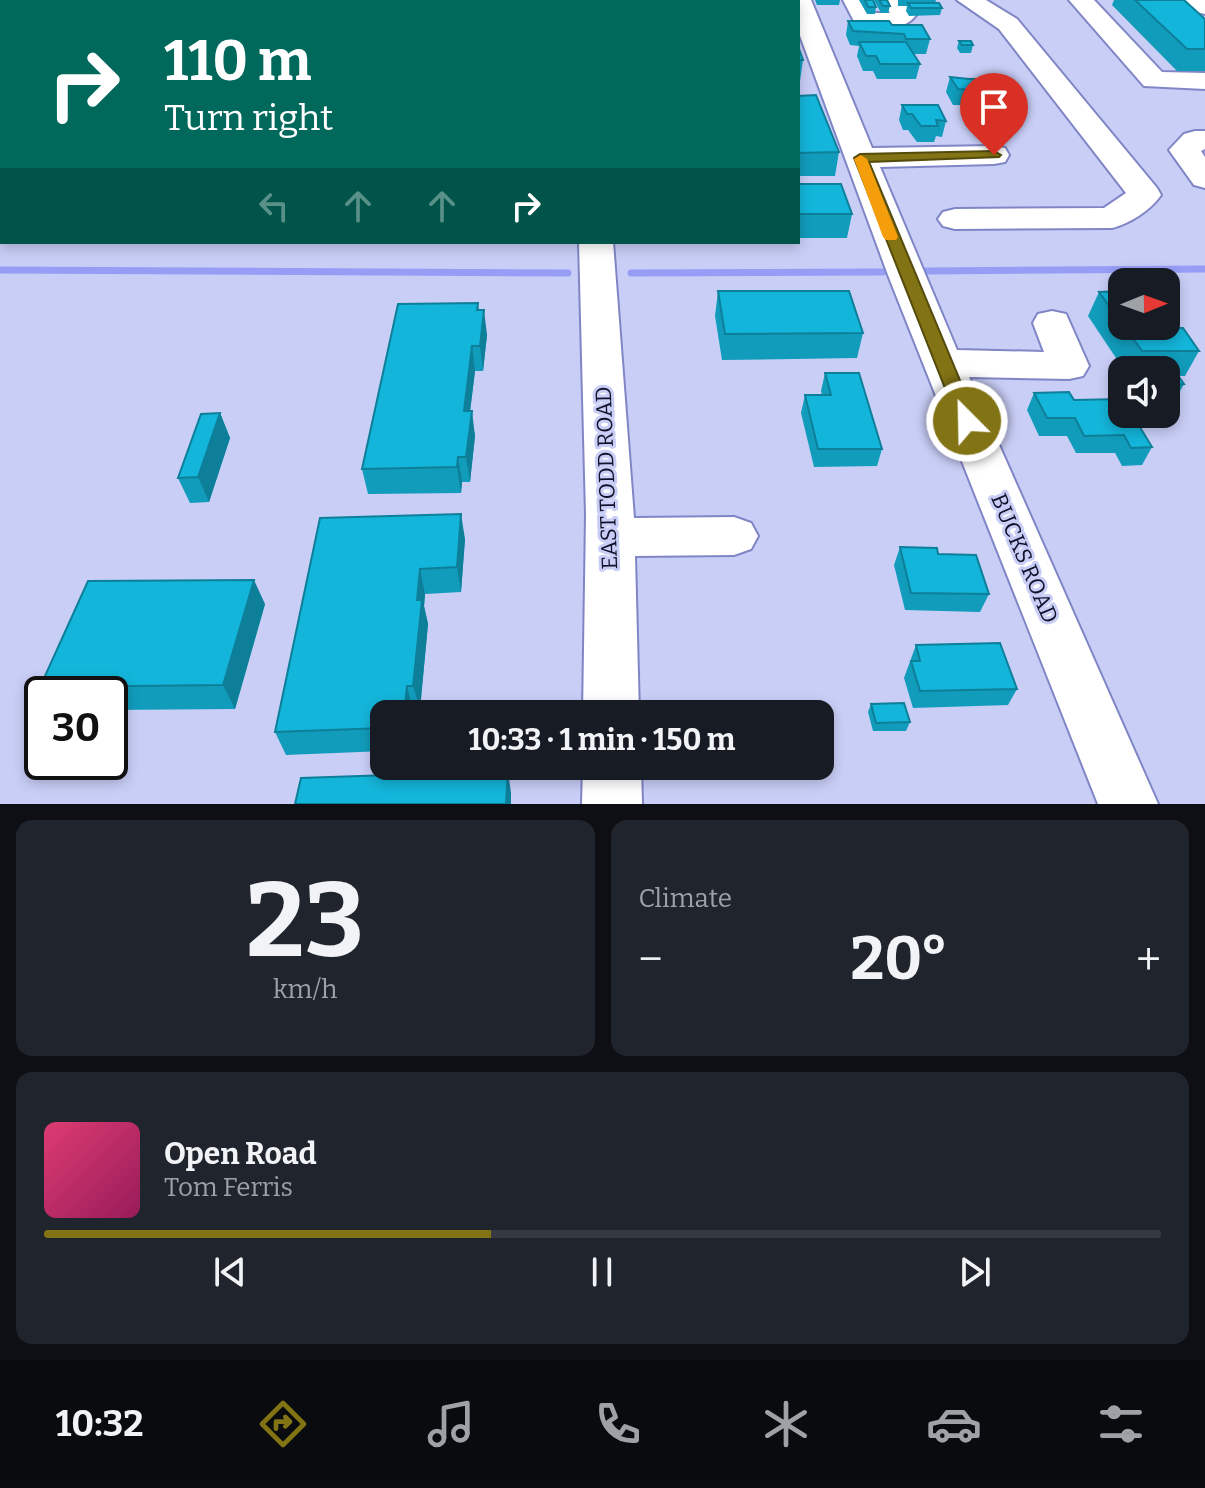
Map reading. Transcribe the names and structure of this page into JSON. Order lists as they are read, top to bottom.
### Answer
{
  "streets": {
    "street": ["EAST TODD ROAD", "BUCKS ROAD"]
  },
  "north": "right",
  "page": {
    "turn": ["110 m", "Turn right"],
    "limit": "30",
    "trip": "10:33 · 1 min · 150 m",
    "tile": [
      ["23", "km/h"],
      "Climate"
    ],
    "heat": ["−", "20°", "+"],
    "song": ["Open Road", "Tom Ferris"],
    "tabs": "10:32"
  }
}
